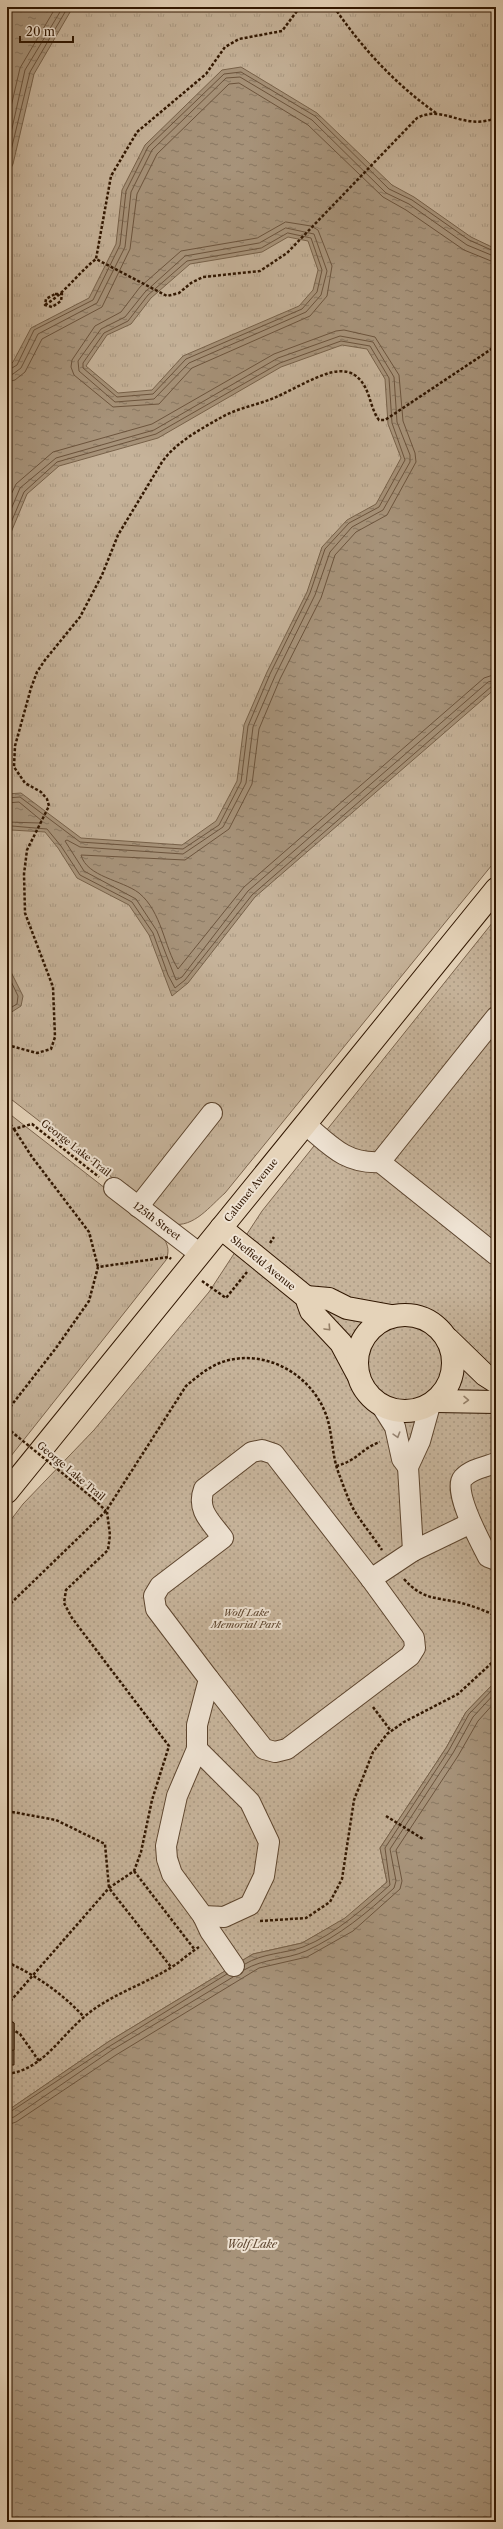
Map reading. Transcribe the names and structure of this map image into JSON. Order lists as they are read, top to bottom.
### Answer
{
  "streets": {
    "main road": ["Calumet Avenue", "Sheffield Avenue"],
    "lane": ["125th Street"],
    "path": ["George Lake Trail"]
  },
  "crossings": [
    ["George Lake Trail", "125th Street"],
    ["Calumet Avenue", "125th Street"],
    ["Calumet Avenue", "Sheffield Avenue"]
  ],
  "one_way": ["Sheffield Avenue"],
  "water": ["Wolf Lake"],
  "parks": ["Wolf Lake Memorial Park"],
  "scale_bar": "20 m"
}
